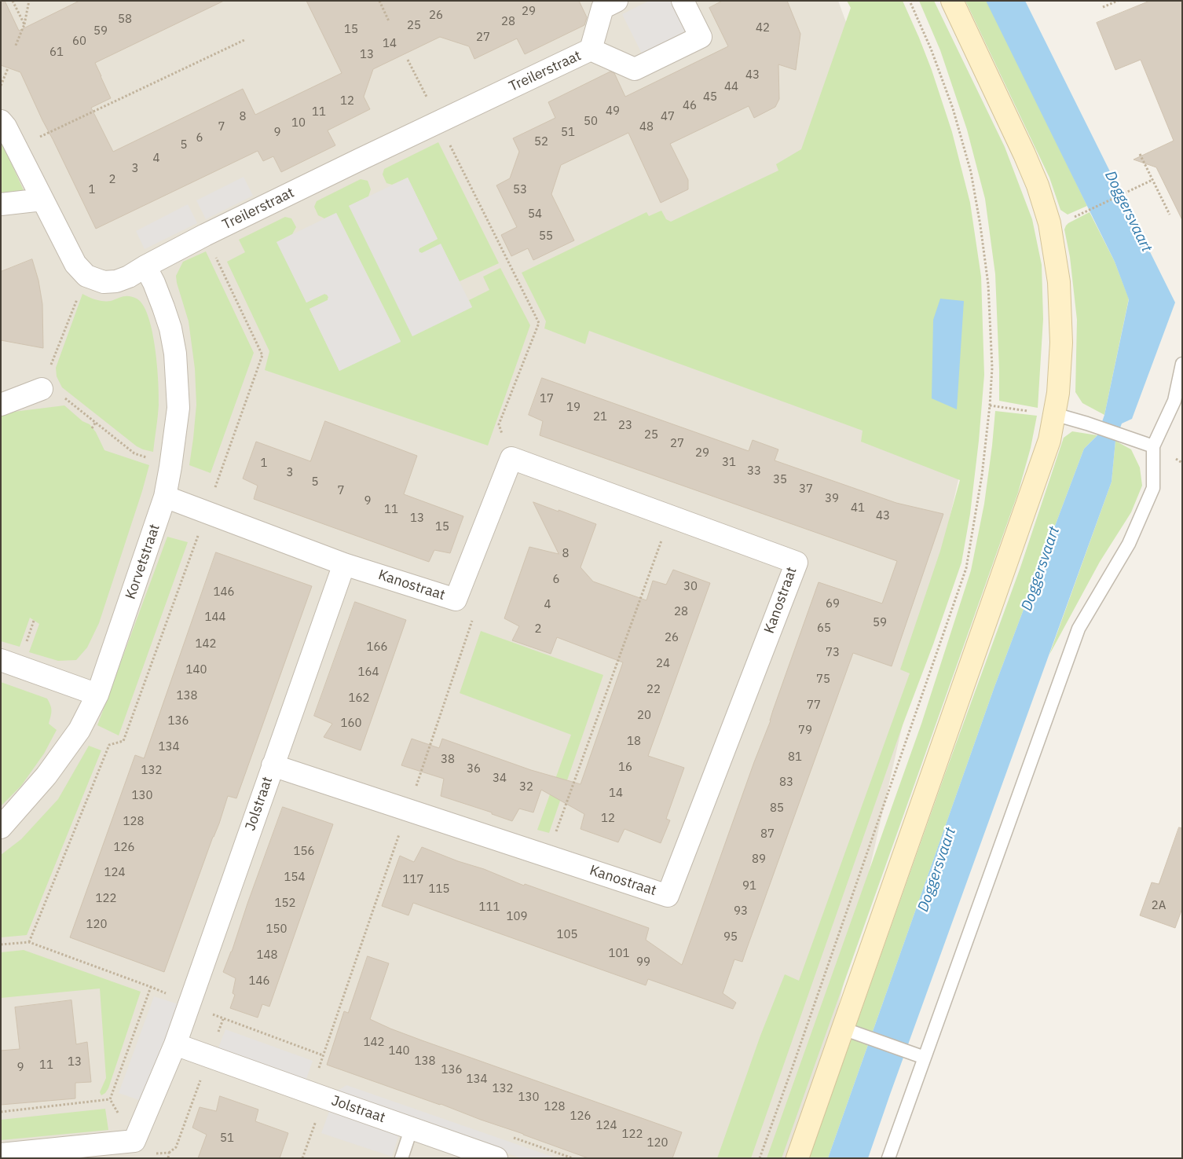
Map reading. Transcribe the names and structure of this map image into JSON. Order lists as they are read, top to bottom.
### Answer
{
  "streets": {
    "street": [
      "Treilerstraat",
      "Korvetstraat",
      "Kanostraat",
      "Jolstraat"
    ]
  },
  "crossings": [
    ["Treilerstraat", "Korvetstraat"],
    ["Korvetstraat", "Kanostraat"],
    ["Kanostraat", "Jolstraat"]
  ],
  "water": ["Doggersvaart"],
  "house_numbers": [
    "29",
    "26",
    "58",
    "28",
    "25",
    "42",
    "15",
    "59",
    "27",
    "60",
    "14",
    "61",
    "13",
    "43",
    "44",
    "45",
    "12",
    "46",
    "49",
    "11",
    "8",
    "47",
    "50",
    "10",
    "7",
    "48",
    "9",
    "51",
    "6",
    "52",
    "5",
    "4",
    "3",
    "2",
    "1",
    "53",
    "54",
    "55",
    "17",
    "19",
    "21",
    "23",
    "25",
    "27",
    "29",
    "31",
    "1",
    "33",
    "3",
    "35",
    "5",
    "37",
    "7",
    "39",
    "9",
    "41",
    "11",
    "43",
    "13",
    "15",
    "8",
    "6",
    "30",
    "146",
    "69",
    "4",
    "28",
    "144",
    "59",
    "65",
    "2",
    "26",
    "142",
    "166",
    "73",
    "24",
    "140",
    "164",
    "75",
    "22",
    "138",
    "162",
    "77",
    "20",
    "136",
    "160",
    "79",
    "18",
    "134",
    "81",
    "38",
    "16",
    "36",
    "132",
    "34",
    "83",
    "32",
    "14",
    "130",
    "85",
    "12",
    "128",
    "87",
    "126",
    "156",
    "89",
    "124",
    "154",
    "117",
    "91",
    "115",
    "122",
    "152",
    "2A",
    "111",
    "93",
    "109",
    "120",
    "150",
    "105",
    "95",
    "101",
    "148",
    "99",
    "146",
    "142",
    "140",
    "138",
    "13",
    "11",
    "9",
    "136",
    "134",
    "132",
    "130",
    "128",
    "126",
    "124",
    "122",
    "51",
    "120"
  ]
}
